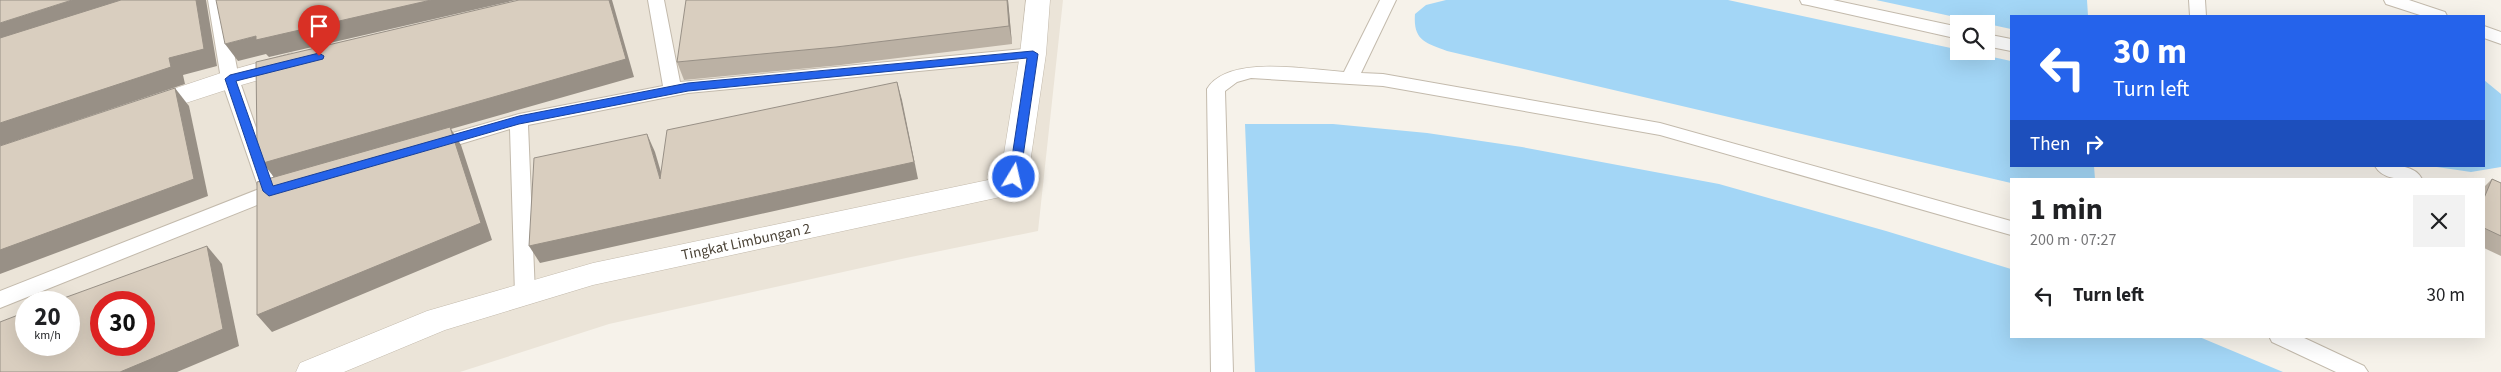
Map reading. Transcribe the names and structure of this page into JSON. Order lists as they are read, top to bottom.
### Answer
{
  "streets": {
    "street": ["Tingkat Limbungan 2"]
  },
  "page": {
    "turn": ["30 m", "Turn left"],
    "then": "Then",
    "heading": ["1 min", "200 m · 07:27"],
    "list": [
      {
        "name": "Turn left",
        "value": "30 m"
      }
    ],
    "speed": "20 km/h",
    "limit": "30"
  }
}
